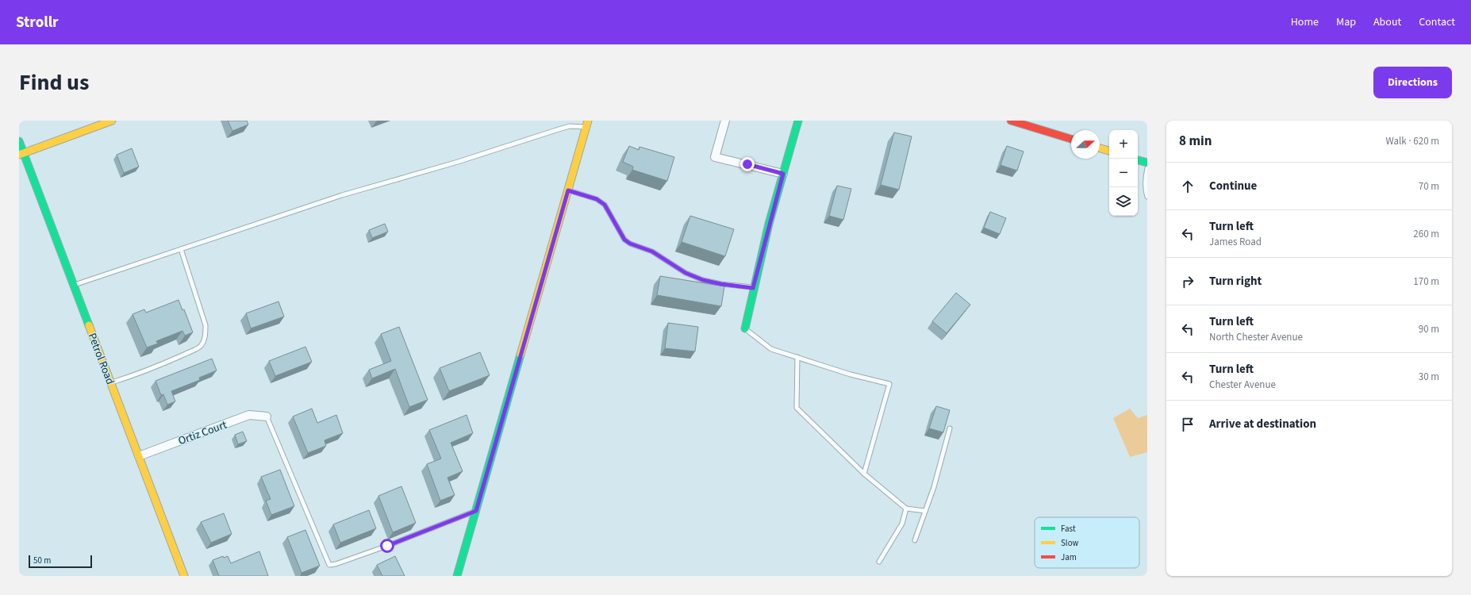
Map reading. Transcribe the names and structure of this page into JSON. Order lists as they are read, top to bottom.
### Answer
{
  "streets": {
    "street": ["Petrol Road", "Ortiz Court"]
  },
  "crossings": [
    ["Petrol Road", "Ortiz Court"]
  ],
  "legend": ["Fast", "Slow", "Jam"],
  "scale_bar": "50 m",
  "north": "right",
  "page": {
    "header": "Strollr",
    "nav": [
      "Home",
      "Map",
      "About",
      "Contact"
    ],
    "title": "Find us",
    "buttons": "Directions",
    "heading": ["8 min", "Walk · 620 m"],
    "map_buttons": ["+", "−"],
    "list": [
      ["Continue", "70 m"],
      ["Turn left", "James Road", "260 m"],
      ["Turn right", "170 m"],
      ["Turn left", "North Chester Avenue", "90 m"],
      ["Turn left", "Chester Avenue", "30 m"],
      "Arrive at destination"
    ],
    "scale": "50 m"
  }
}
